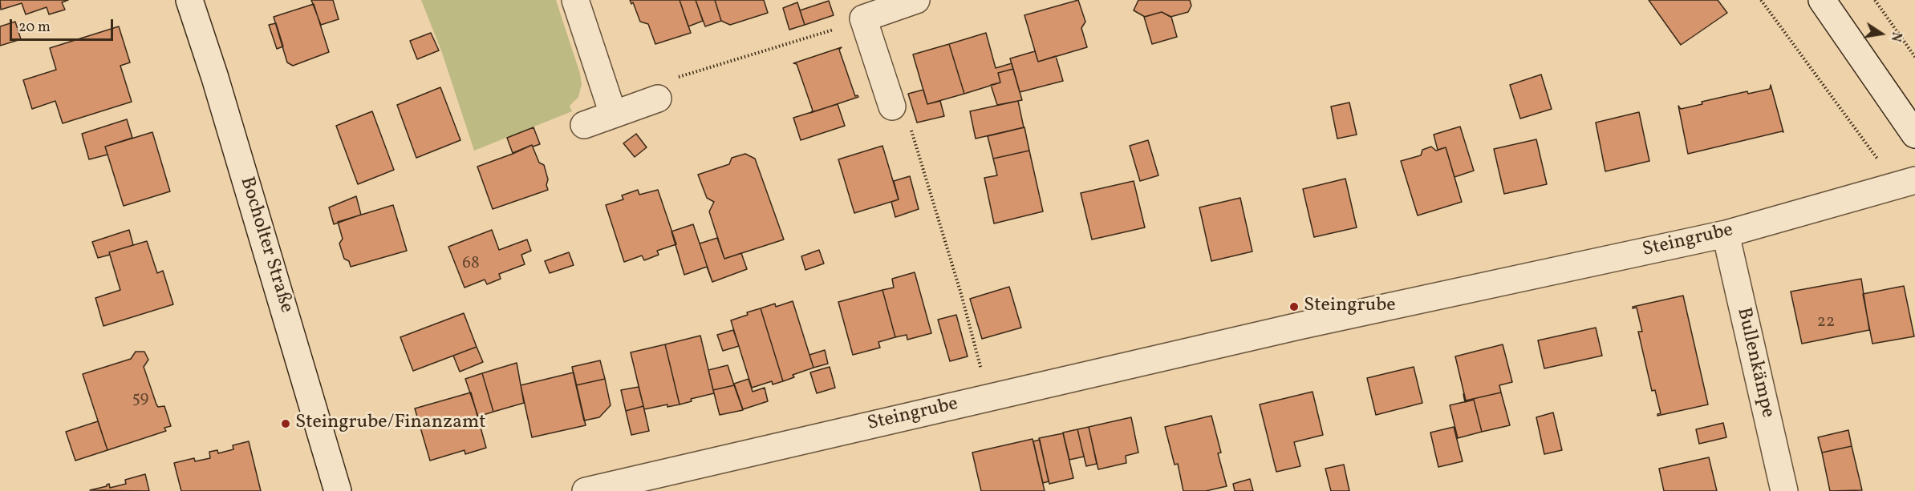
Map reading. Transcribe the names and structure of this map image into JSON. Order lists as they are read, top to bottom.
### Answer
{
  "streets": {
    "street": ["Steingrube", "Bocholter Straße", "Bullenkämpe"]
  },
  "crossings": [
    ["Steingrube", "Bullenkämpe"]
  ],
  "places": ["Steingrube", "Steingrube/Finanzamt"],
  "house_numbers": ["68", "22", "59"],
  "scale_bar": "20 m",
  "north": "right"
}
